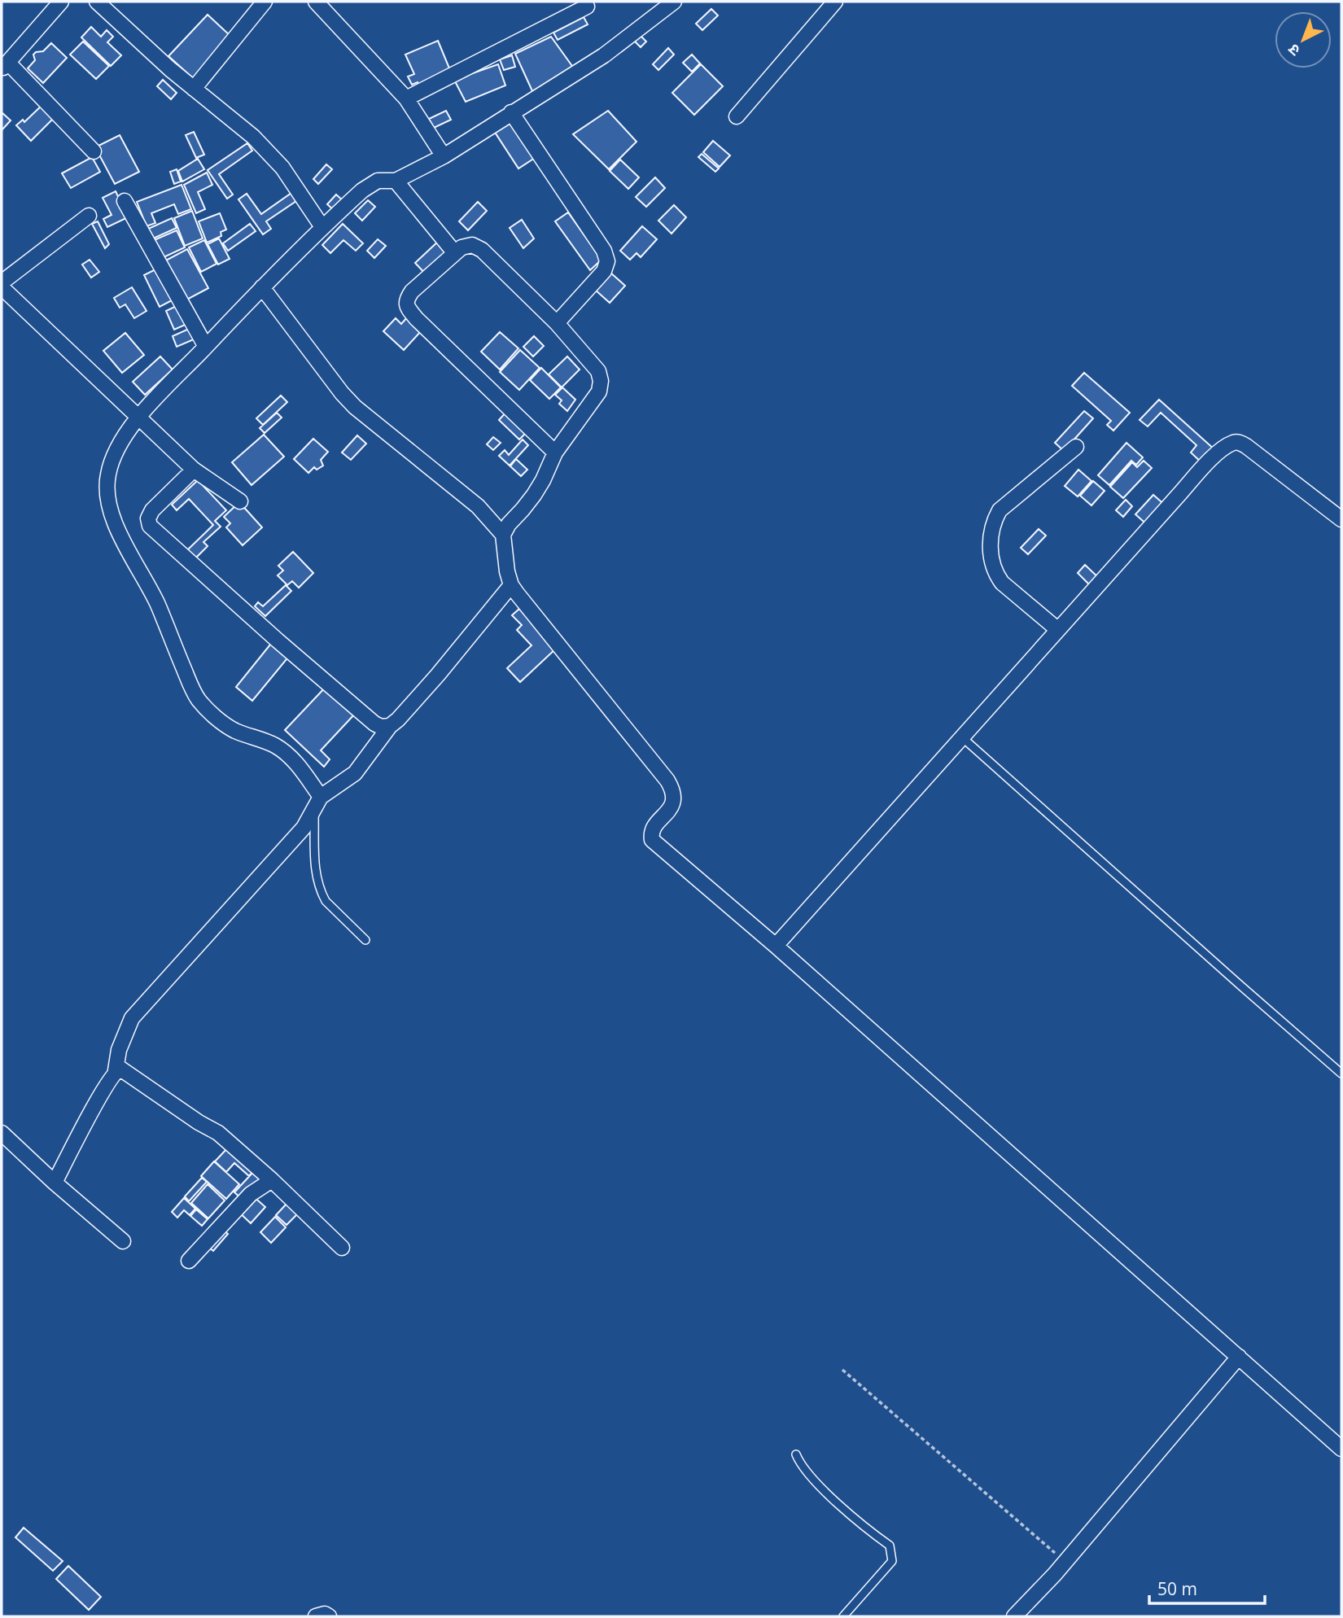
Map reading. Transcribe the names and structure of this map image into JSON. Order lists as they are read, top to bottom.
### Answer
{
  "scale_bar": "50 m",
  "north": "bottom left"
}
